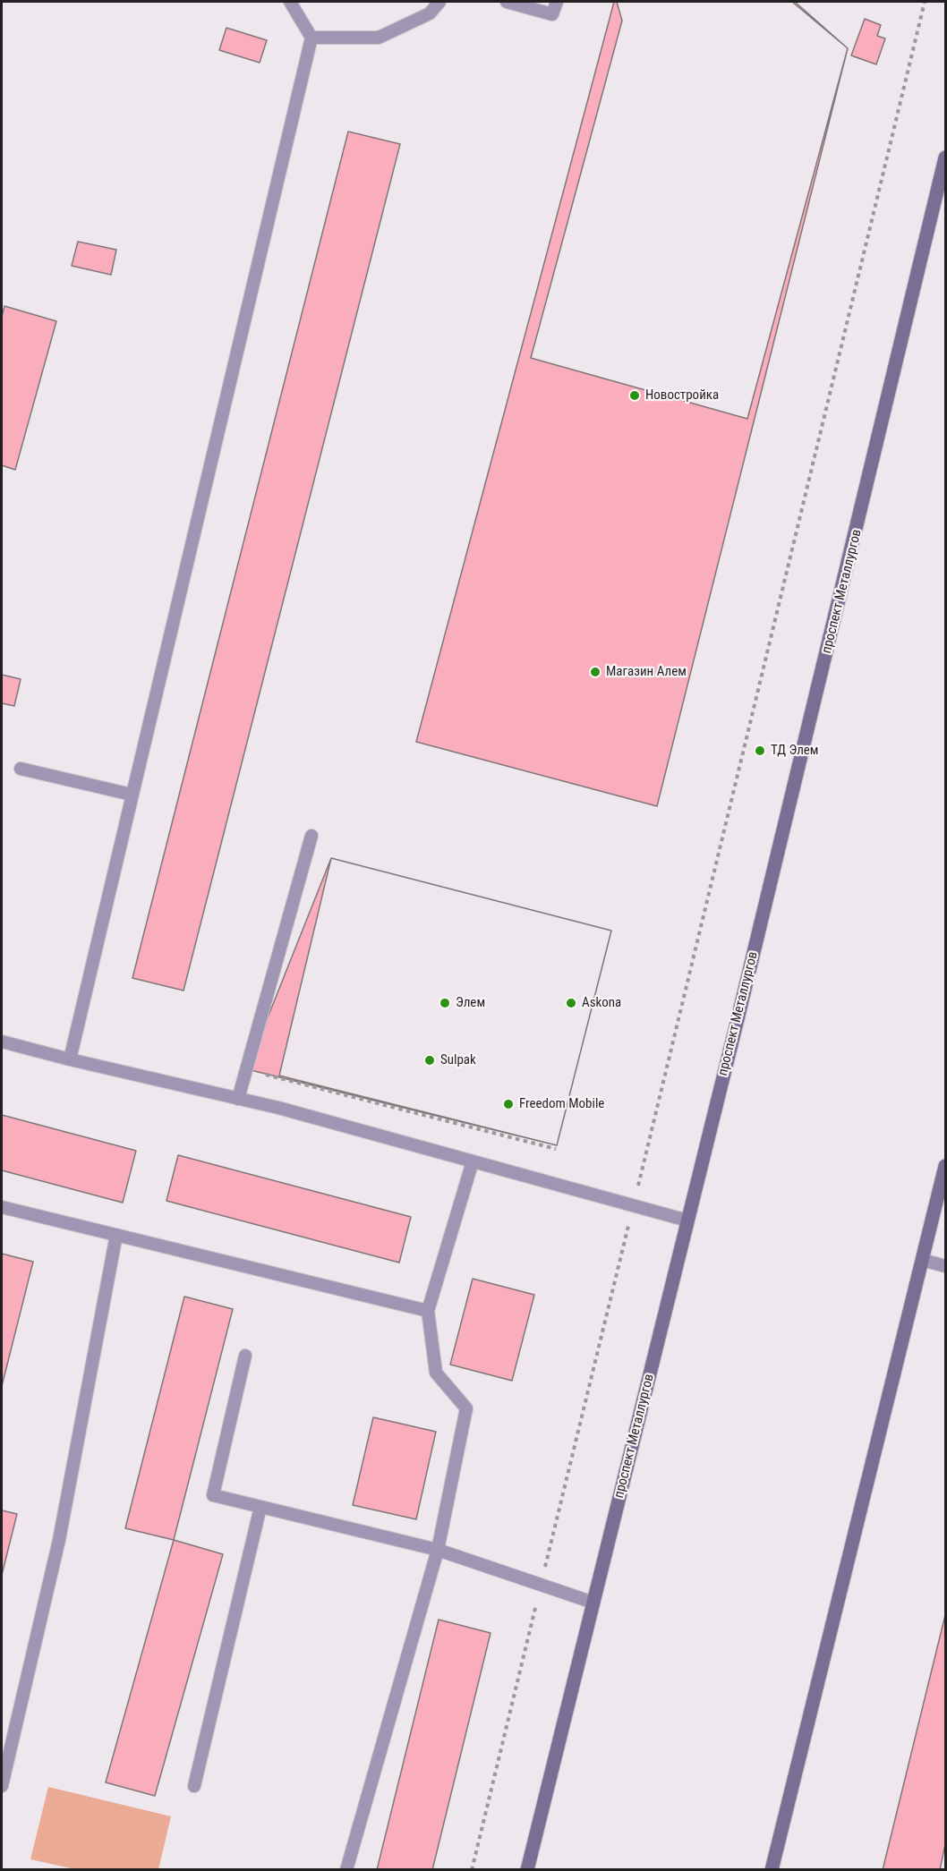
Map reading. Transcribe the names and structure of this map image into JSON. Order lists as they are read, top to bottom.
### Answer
{
  "streets": {
    "main road": ["проспект Металлургов"]
  },
  "places": [
    "Новостройка",
    "Магазин Алем",
    "ТД Элем",
    "Элем",
    "Askona",
    "Sulpak",
    "Freedom Mobile"
  ]
}
